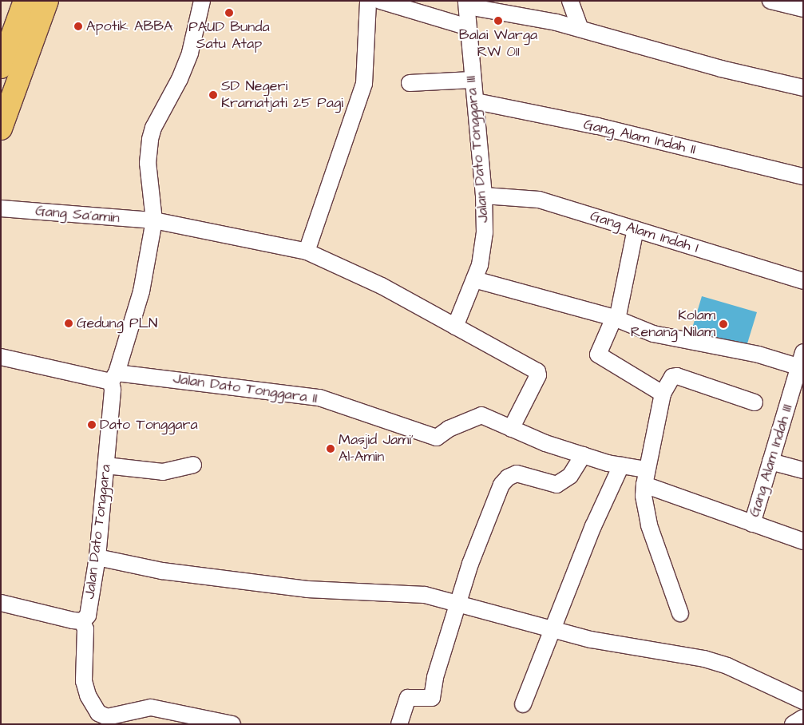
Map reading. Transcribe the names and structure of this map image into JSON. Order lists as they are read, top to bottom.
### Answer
{
  "streets": {
    "street": [
      "Gang Alam Indah II",
      "Jalan Dato Tonggara III",
      "Gang Sa'amin",
      "Gang Alam Indah I",
      "Jalan Dato Tonggara II",
      "Gang Alam Indah III",
      "Jalan Dato Tonggara"
    ]
  },
  "crossings": [
    ["Gang Alam Indah II", "Jalan Dato Tonggara III"],
    ["Jalan Dato Tonggara III", "Gang Alam Indah I"],
    ["Gang Sa'amin", "Jalan Dato Tonggara"],
    ["Jalan Dato Tonggara II", "Jalan Dato Tonggara"]
  ],
  "places": [
    "PAUD Bunda Satu Atap",
    "Balai Warga RW 011",
    "Apotik ABBA",
    "SD Negeri Kramatjati 25 Pagi",
    "Gedung PLN",
    "Kolam Renang Nilam",
    "Dato Tonggara",
    "Masjid Jami' Al-Amin"
  ]
}
